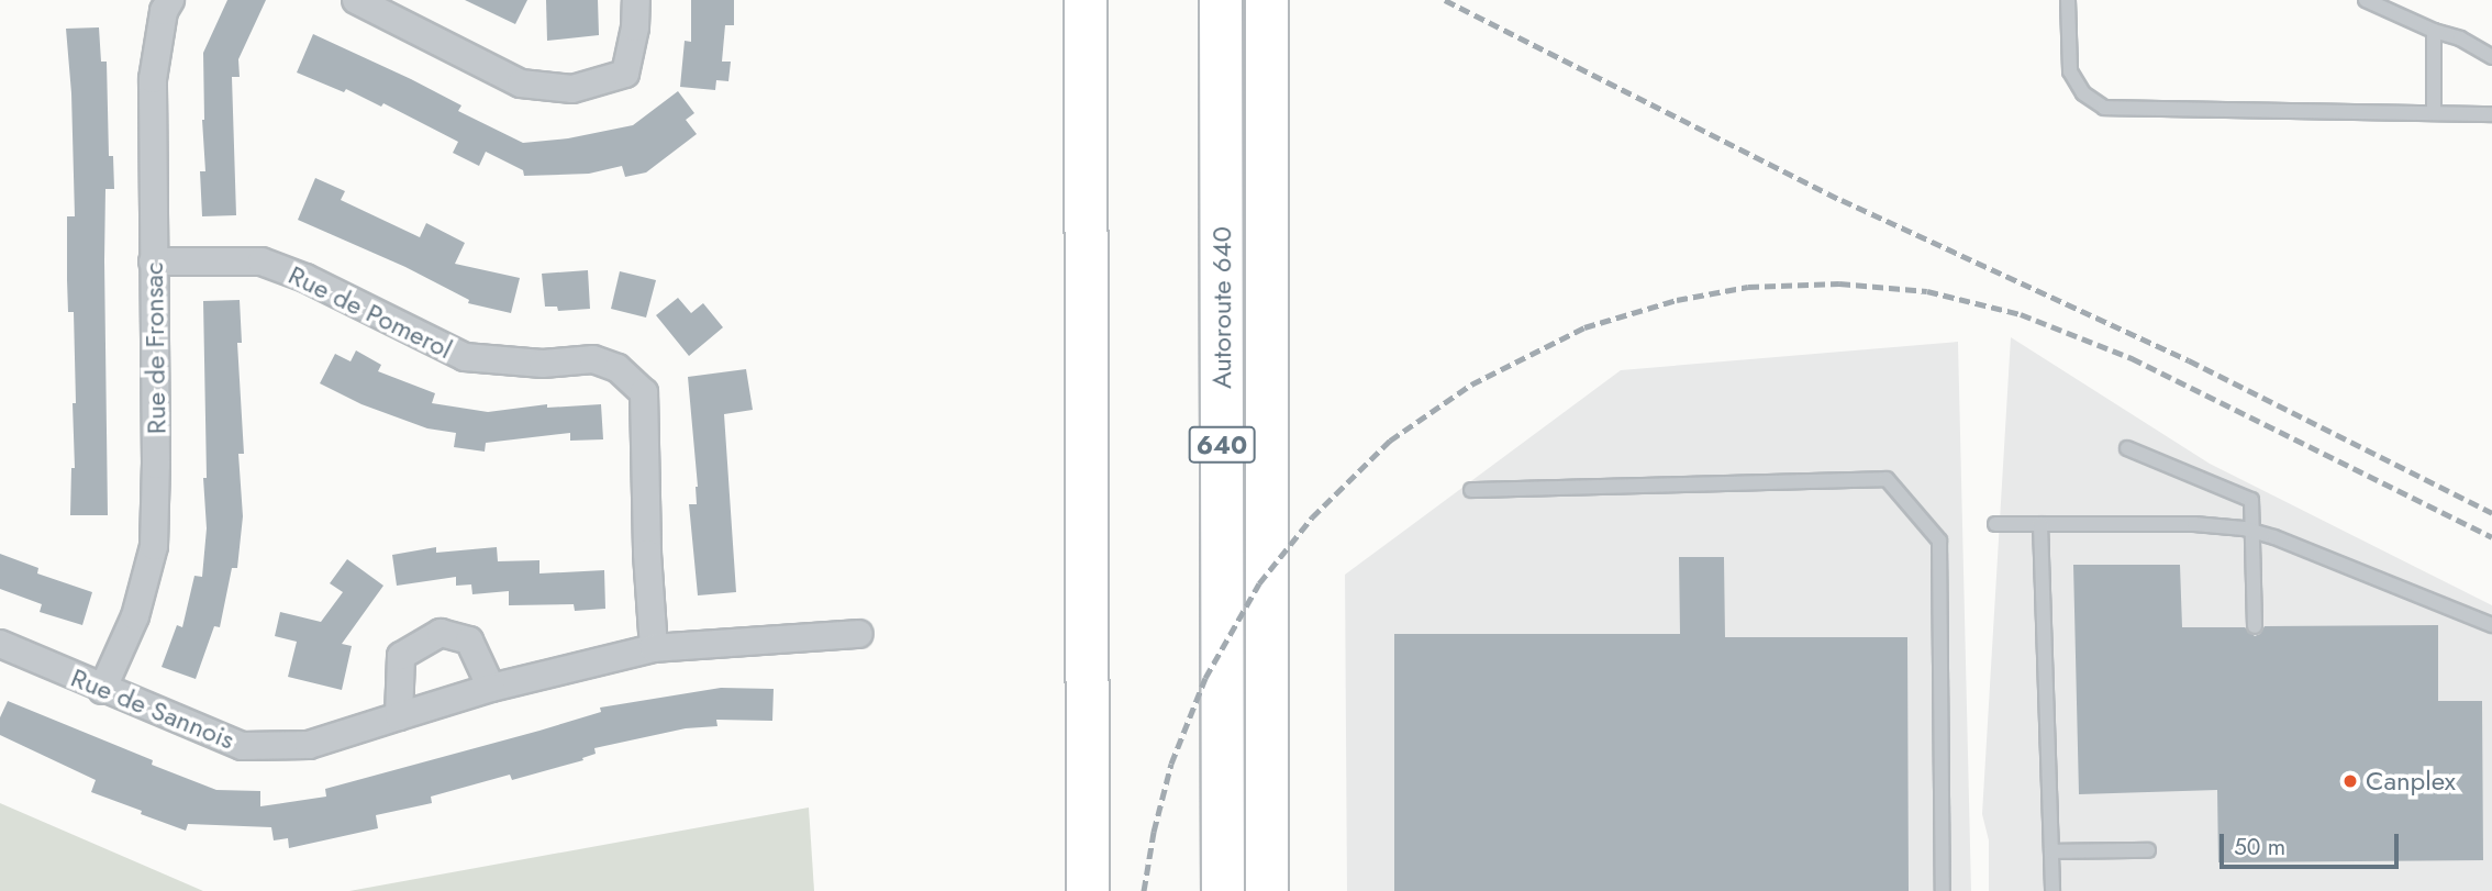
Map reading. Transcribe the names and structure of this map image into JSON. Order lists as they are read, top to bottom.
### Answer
{
  "streets": {
    "highway": ["Autoroute 640", "640"],
    "street": ["Rue de Pomerol", "Rue de Fronsac", "Rue de Sannois"]
  },
  "crossings": [
    ["Rue de Pomerol", "Rue de Fronsac"],
    ["Rue de Pomerol", "Rue de Sannois"],
    ["Rue de Fronsac", "Rue de Sannois"]
  ],
  "places": ["Canplex"],
  "scale_bar": "50 m"
}
